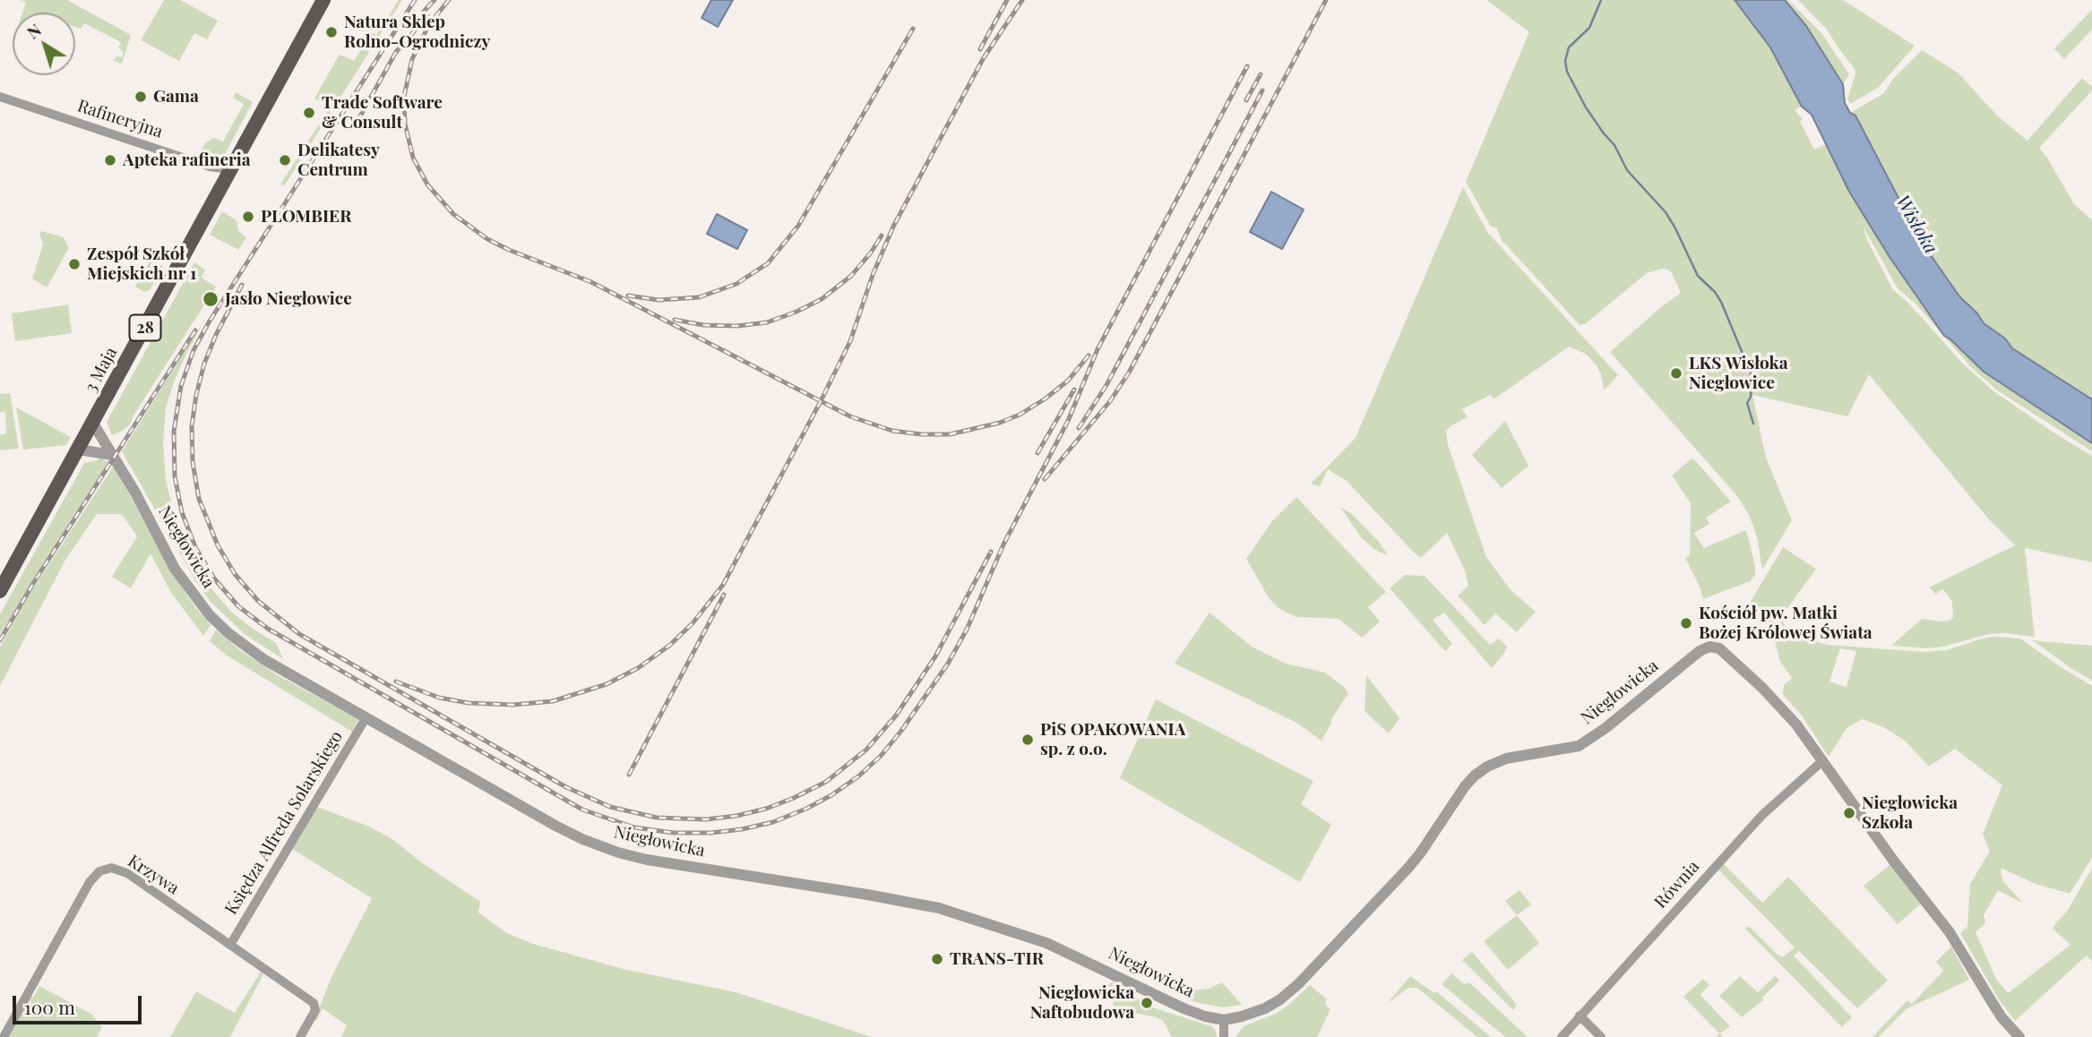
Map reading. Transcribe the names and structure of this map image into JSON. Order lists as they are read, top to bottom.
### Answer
{
  "streets": {
    "main road": ["28", "3 Maja"],
    "street": [
      "Rafineryjna",
      "Niegłowicka",
      "Księdza Alfreda Solarskiego",
      "Krzywa",
      "Równia"
    ]
  },
  "crossings": [
    ["Rafineryjna", "3 Maja"],
    ["3 Maja", "Niegłowicka"],
    ["Niegłowicka", "Księdza Alfreda Solarskiego"],
    ["Niegłowicka", "Równia"],
    ["Księdza Alfreda Solarskiego", "Krzywa"]
  ],
  "water": ["Wisłoka"],
  "places": [
    "Natura Sklep Rolno-Ogrodniczy",
    "Gama",
    "Trade Software & Consult",
    "Apteka rafineria",
    "Delikatesy Centrum",
    "PLOMBIER",
    "Zespół Szkół Miejskich nr 1",
    "Jasło Niegłowice",
    "LKS Wisłoka Niegłowice",
    "Kościół pw. Matki Bożej Królowej Świata",
    "PiS OPAKOWANIA sp. z o.o.",
    "Niegłowicka Szkoła",
    "TRANS-TIR",
    "Niegłowicka Naftobudowa"
  ],
  "scale_bar": "100 m",
  "north": "top left"
}
